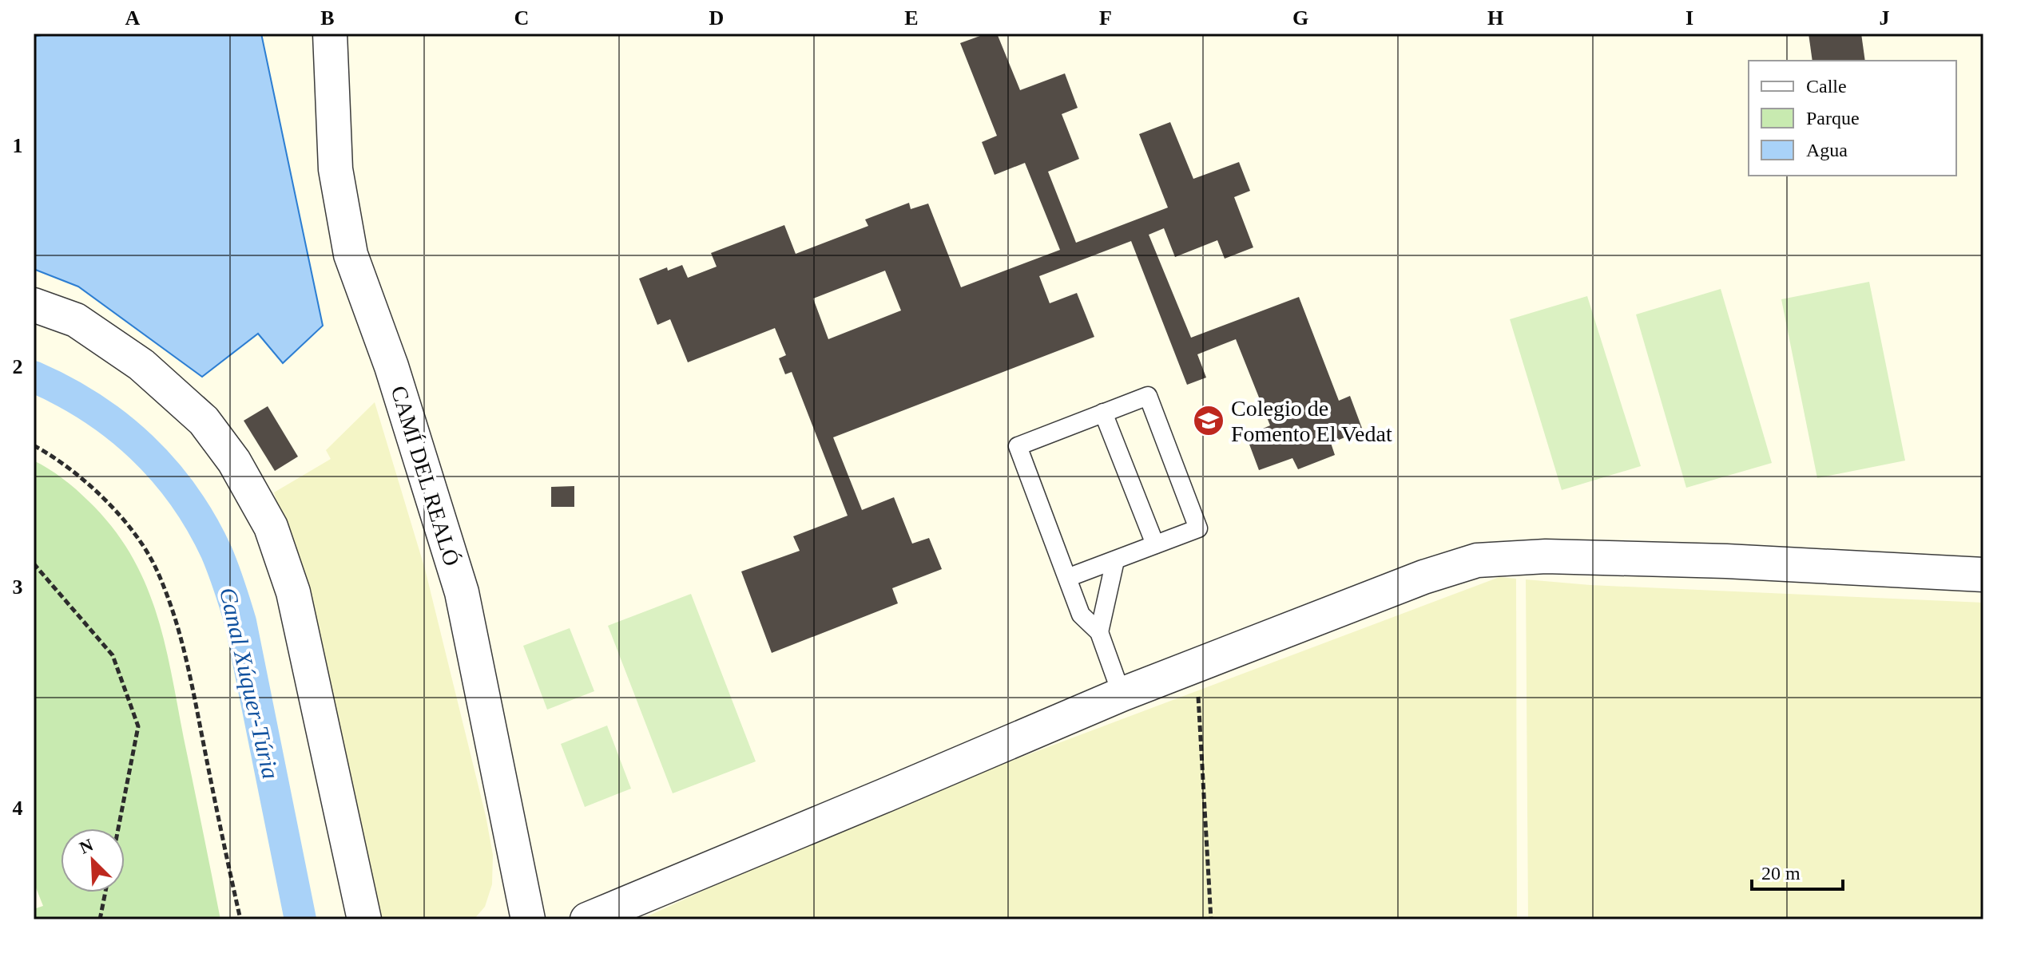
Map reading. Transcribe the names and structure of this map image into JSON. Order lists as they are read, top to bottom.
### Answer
{
  "streets": {
    "street": ["CAMÍ DEL REALÓ"]
  },
  "water": ["Canal Xúquer-Túria"],
  "places": {
    "school or university": ["Colegio de Fomento El Vedat"]
  },
  "legend": ["Calle", "Parque", "Agua"],
  "scale_bar": "20 m",
  "north": "top left",
  "grid": {
    "columns": [
      "A",
      "B",
      "C",
      "D",
      "E",
      "F",
      "G",
      "H",
      "I",
      "J"
    ],
    "rows": [
      "1",
      "2",
      "3",
      "4"
    ]
  }
}
